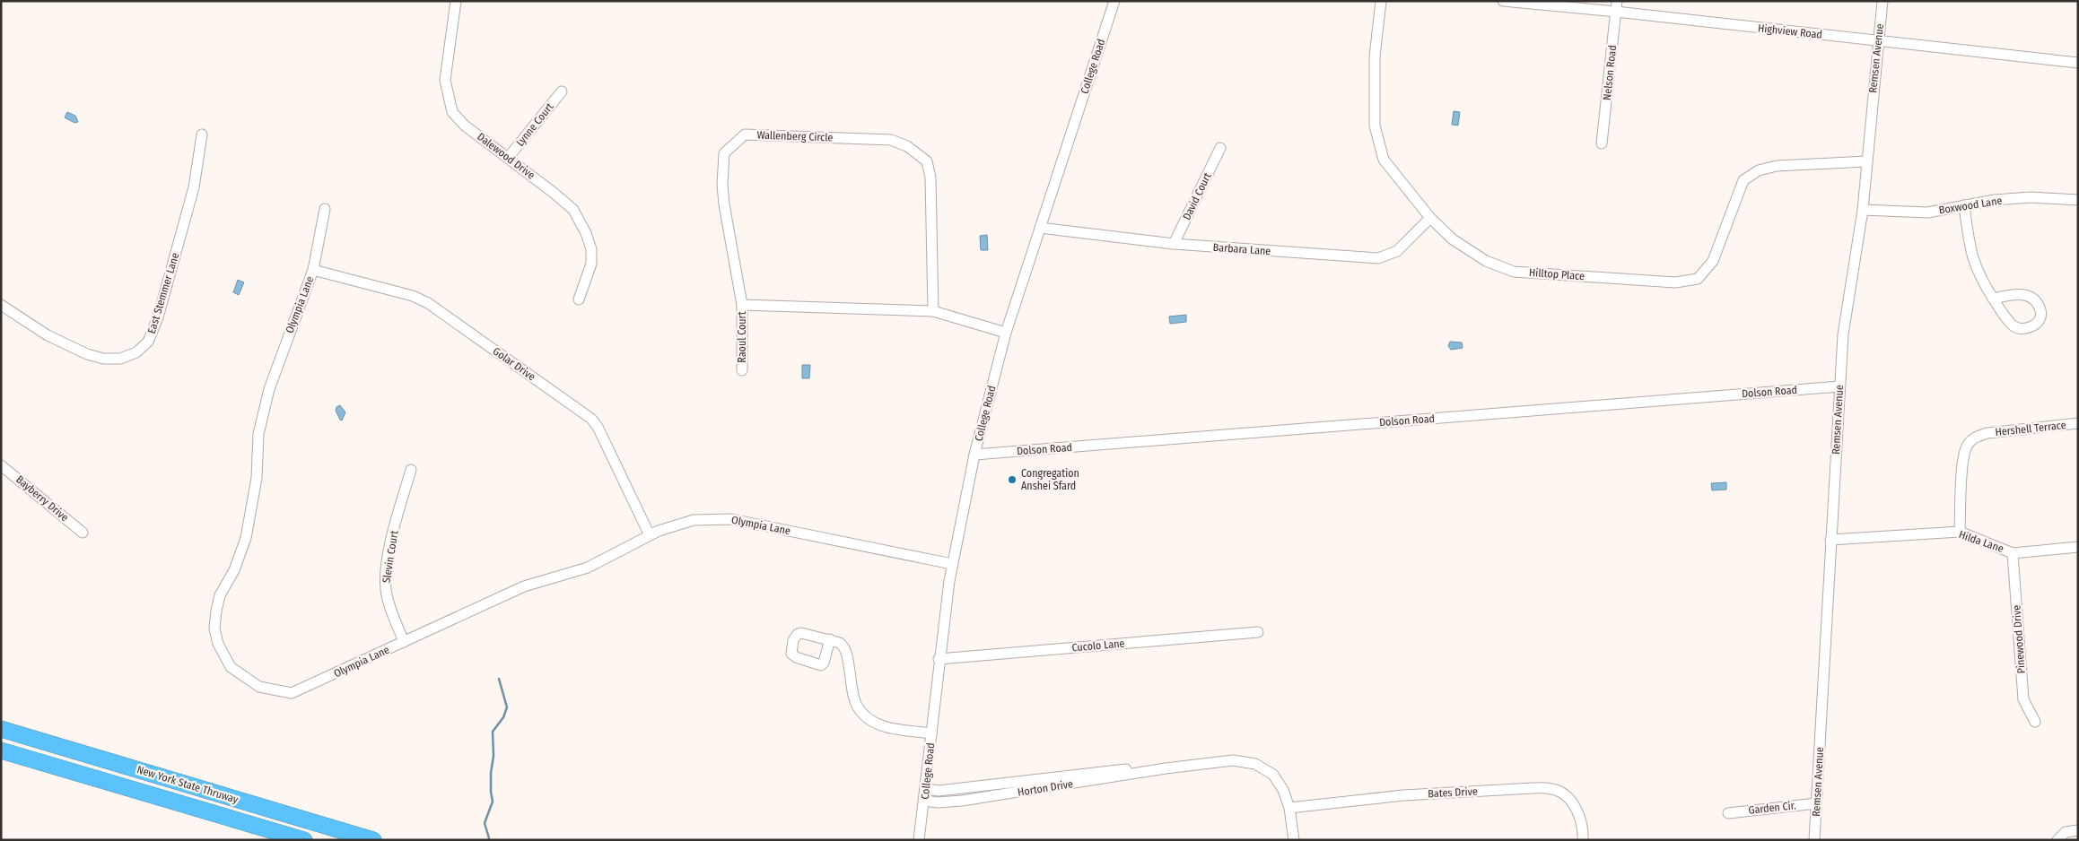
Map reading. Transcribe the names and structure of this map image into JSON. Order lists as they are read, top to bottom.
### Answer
{
  "streets": {
    "highway": ["New York State Thruway"],
    "street": [
      "Highview Road",
      "Remsen Avenue",
      "College Road",
      "Nelson Road",
      "Lynne Court",
      "Wallenberg Circle",
      "Dalewood Drive",
      "David Court",
      "Boxwood Lane",
      "Barbara Lane",
      "Hilltop Place",
      "East Stemmer Lane",
      "Olympia Lane",
      "Raoul Court",
      "Golar Drive",
      "Dolson Road",
      "Hershell Terrace",
      "Bayberry Drive",
      "Hilda Lane",
      "Slevin Court",
      "Pinewood Drive",
      "Cucolo Lane",
      "Horton Drive",
      "Bates Drive",
      "Garden Cir."
    ]
  },
  "crossings": [
    ["Highview Road", "Remsen Avenue"],
    ["Highview Road", "Nelson Road"],
    ["Remsen Avenue", "Boxwood Lane"],
    ["Remsen Avenue", "Hilltop Place"],
    ["Remsen Avenue", "Dolson Road"],
    ["Remsen Avenue", "Hilda Lane"],
    ["Remsen Avenue", "Garden Cir."],
    ["College Road", "Barbara Lane"],
    ["College Road", "Olympia Lane"],
    ["College Road", "Dolson Road"],
    ["College Road", "Cucolo Lane"],
    ["College Road", "Horton Drive"],
    ["Lynne Court", "Dalewood Drive"],
    ["Wallenberg Circle", "Raoul Court"],
    ["David Court", "Barbara Lane"],
    ["Barbara Lane", "Hilltop Place"],
    ["Olympia Lane", "Golar Drive"],
    ["Olympia Lane", "Slevin Court"],
    ["Hershell Terrace", "Hilda Lane"],
    ["Hilda Lane", "Pinewood Drive"],
    ["Horton Drive", "Bates Drive"]
  ],
  "places": ["Congregation Anshei Sfard"]
}
